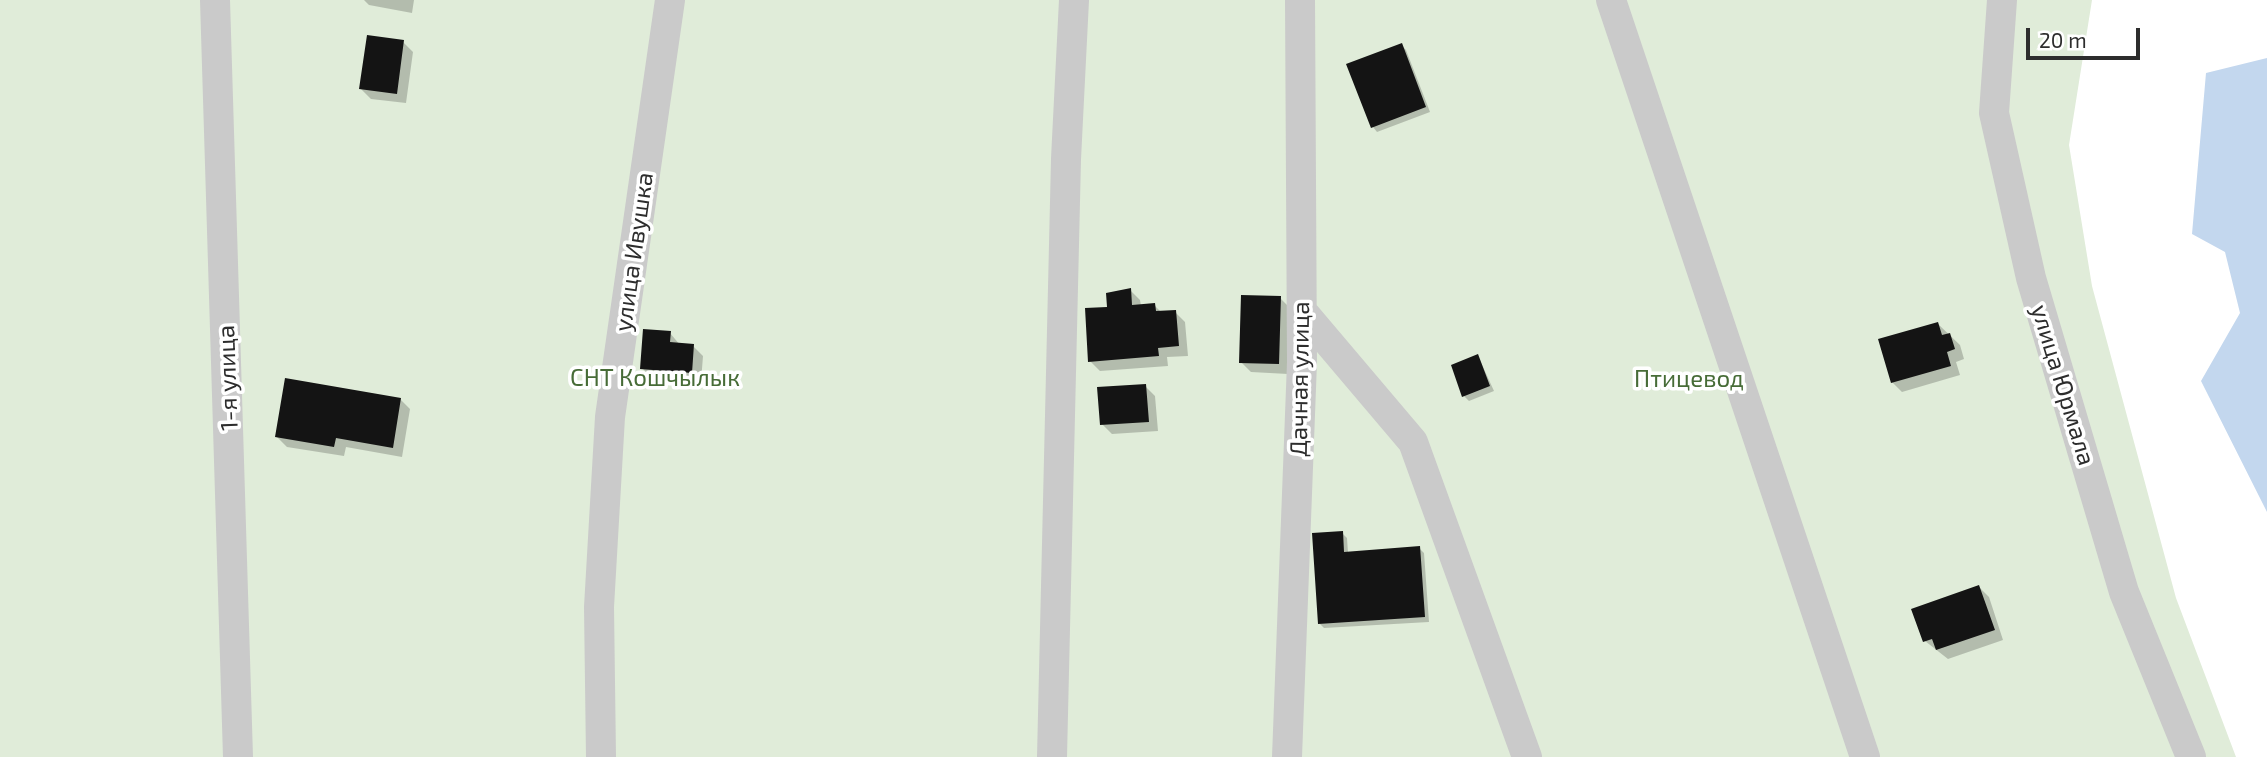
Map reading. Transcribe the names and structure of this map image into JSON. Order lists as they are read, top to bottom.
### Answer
{
  "streets": {
    "street": [
      "улица Ивушка",
      "1-я улица",
      "Дачная улица",
      "улица Юрмала"
    ]
  },
  "parks": ["СНТ Кошчылык", "Птицевод"],
  "scale_bar": "20 m"
}
